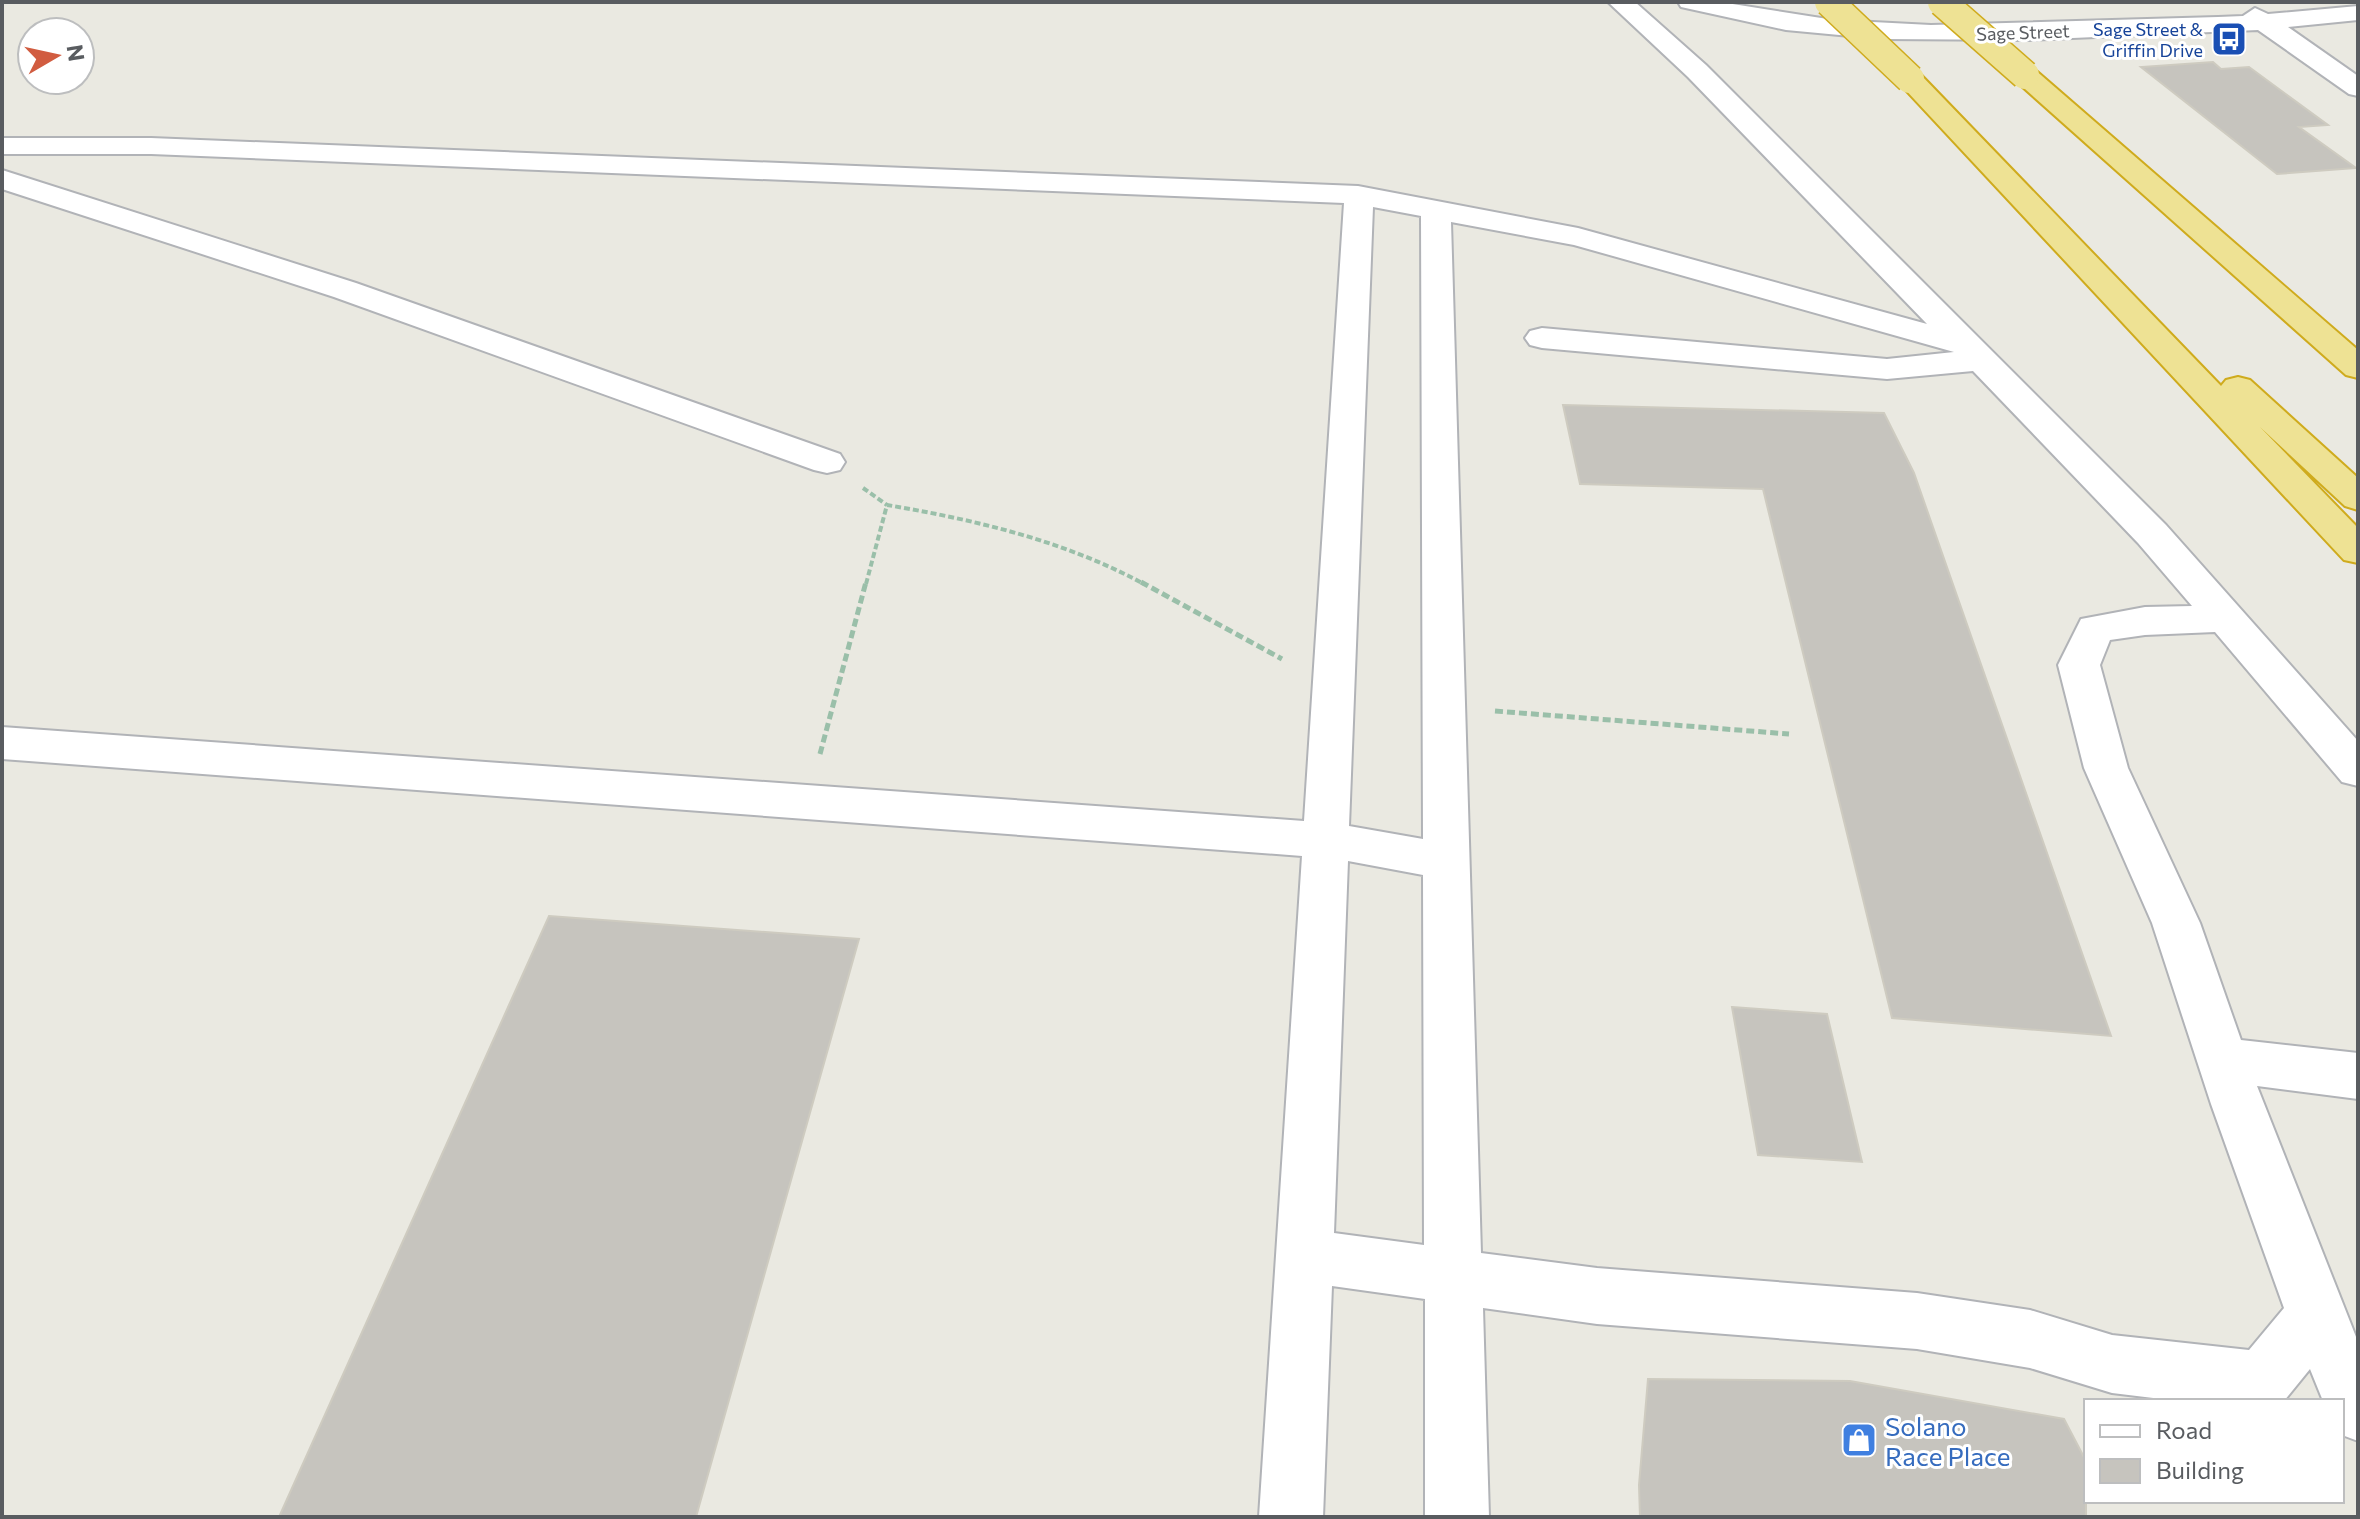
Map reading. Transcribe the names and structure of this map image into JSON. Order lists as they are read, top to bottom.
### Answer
{
  "streets": {
    "street": ["Sage Street"]
  },
  "places": {
    "bus stop": ["Sage Street & Griffin Drive"],
    "shop": ["Solano Race Place"]
  },
  "legend": ["Road", "Building"],
  "north": "right"
}
